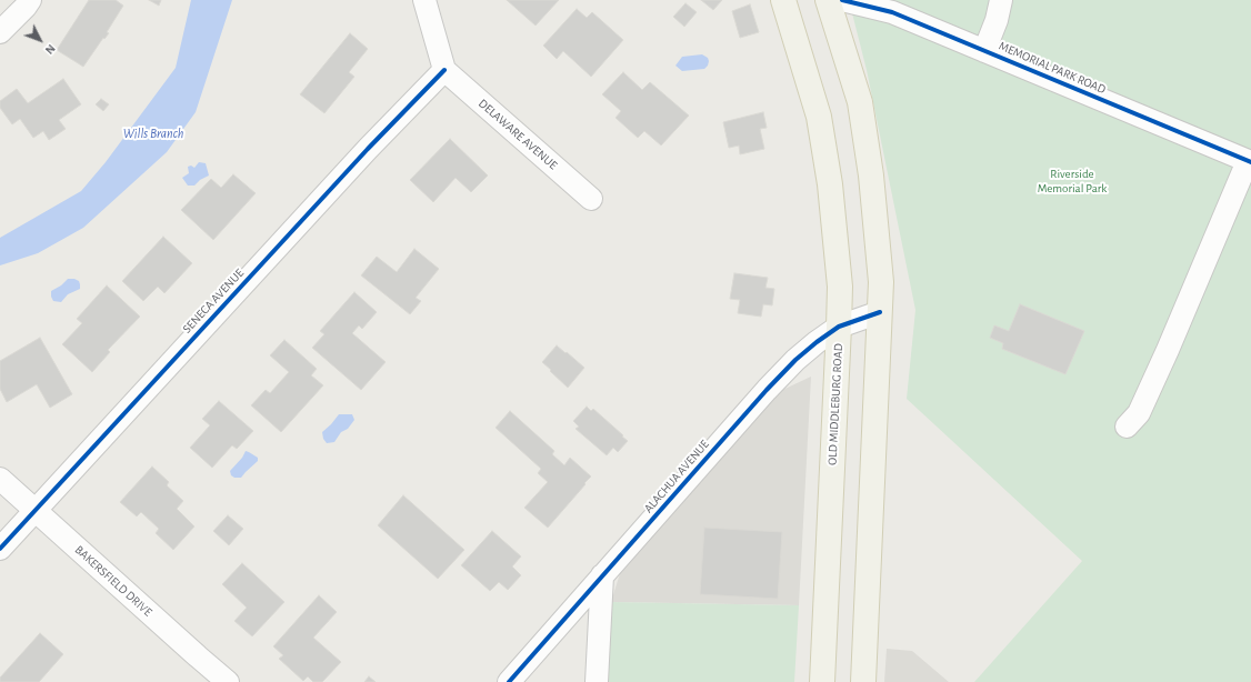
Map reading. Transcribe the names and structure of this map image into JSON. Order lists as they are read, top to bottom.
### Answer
{
  "streets": {
    "main road": ["OLD MIDDLEBURG ROAD"],
    "street": [
      "MEMORIAL PARK ROAD",
      "DELAWARE AVENUE",
      "SENECA AVENUE",
      "ALACHUA AVENUE",
      "BAKERSFIELD DRIVE"
    ]
  },
  "crossings": [
    ["DELAWARE AVENUE", "SENECA AVENUE"],
    ["SENECA AVENUE", "BAKERSFIELD DRIVE"],
    ["OLD MIDDLEBURG ROAD", "ALACHUA AVENUE"]
  ],
  "water": ["Wills Branch"],
  "parks": ["Riverside Memorial Park"],
  "north": "bottom right"
}
